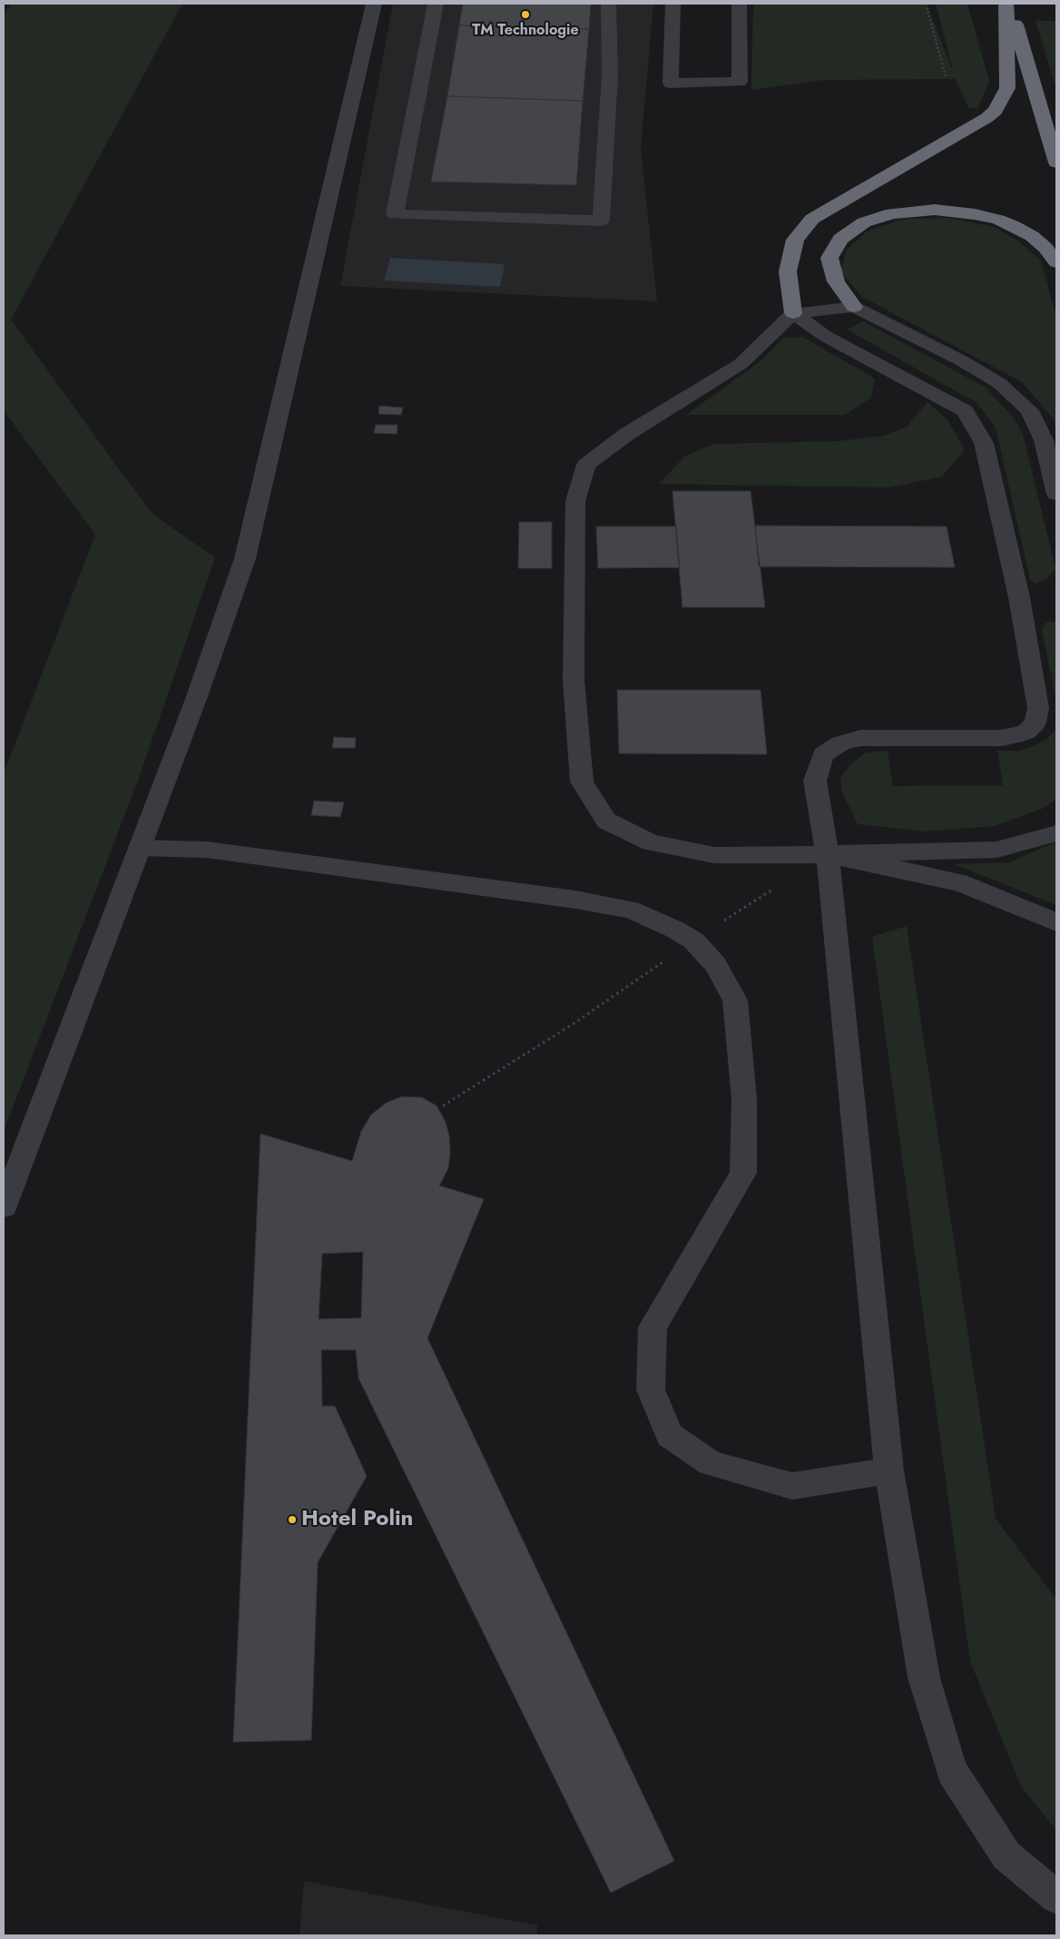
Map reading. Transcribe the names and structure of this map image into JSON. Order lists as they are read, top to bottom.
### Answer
{
  "places": ["TM Technologie", "Hotel Polin"]
}
